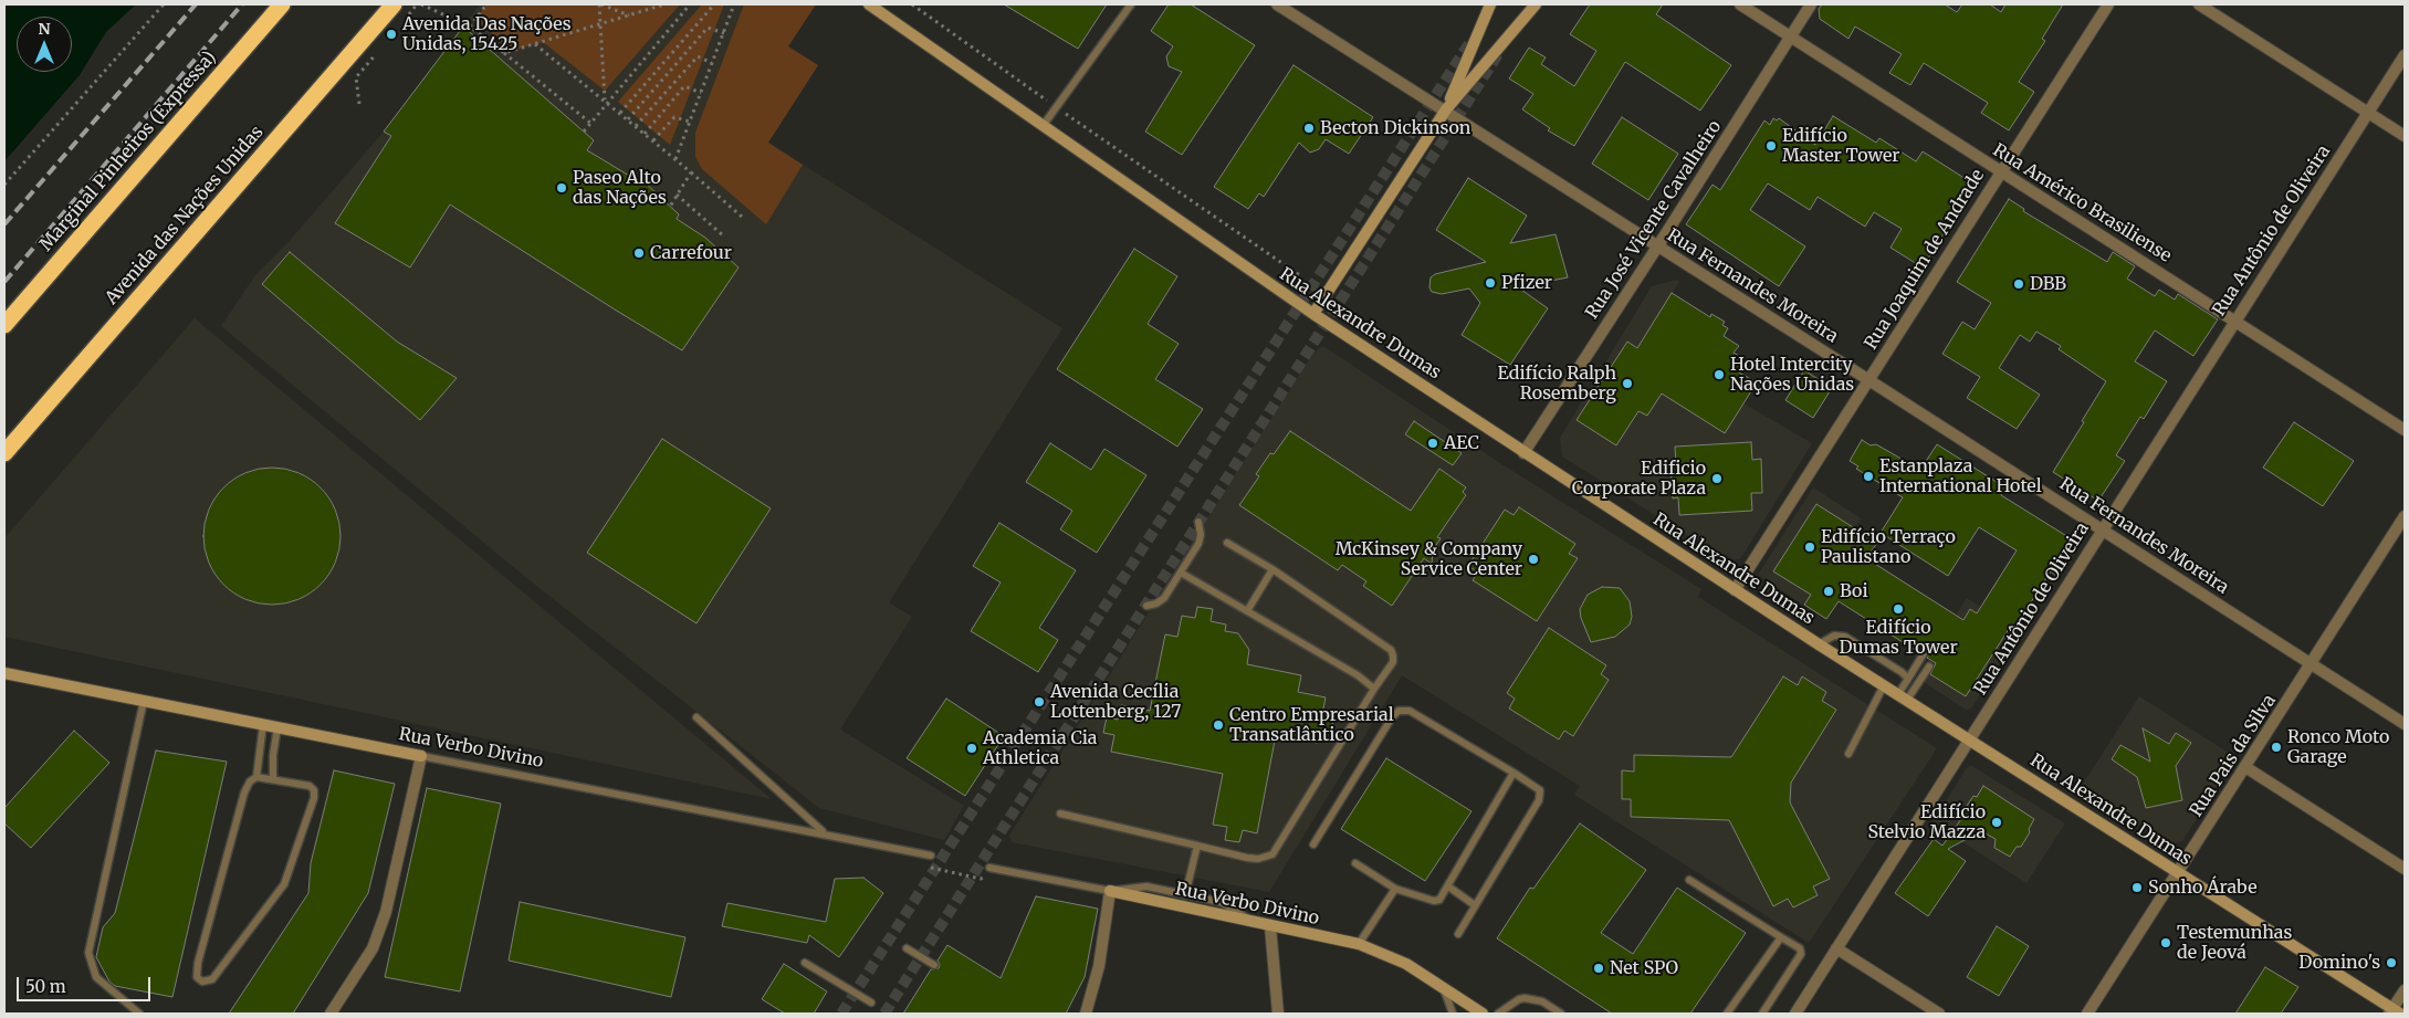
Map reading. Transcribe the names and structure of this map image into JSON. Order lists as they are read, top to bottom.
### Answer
{
  "streets": {
    "highway": ["Marginal Pinheiros (Expressa)", "Avenida das Nações Unidas"],
    "street": [
      "Rua Américo Brasiliense",
      "Rua José Vicente Cavalheiro",
      "Rua Antônio de Oliveira",
      "Rua Joaquim de Andrade",
      "Rua Fernandes Moreira",
      "Rua Alexandre Dumas",
      "Rua Verbo Divino",
      "Rua Pais da Silva"
    ]
  },
  "crossings": [
    ["Rua Américo Brasiliense", "Rua José Vicente Cavalheiro"],
    ["Rua Américo Brasiliense", "Rua Antônio de Oliveira"],
    ["Rua Américo Brasiliense", "Rua Joaquim de Andrade"],
    ["Rua José Vicente Cavalheiro", "Rua Fernandes Moreira"],
    ["Rua José Vicente Cavalheiro", "Rua Alexandre Dumas"],
    ["Rua Antônio de Oliveira", "Rua Fernandes Moreira"],
    ["Rua Antônio de Oliveira", "Rua Alexandre Dumas"],
    ["Rua Joaquim de Andrade", "Rua Fernandes Moreira"],
    ["Rua Joaquim de Andrade", "Rua Alexandre Dumas"],
    ["Rua Fernandes Moreira", "Rua Pais da Silva"],
    ["Rua Alexandre Dumas", "Rua Pais da Silva"]
  ],
  "places": [
    "Avenida Das Nações Unidas, 15425",
    "Becton Dickinson",
    "Edifício Master Tower",
    "Paseo Alto das Nações",
    "Carrefour",
    "Pfizer",
    "DBB",
    "Hotel Intercity Nações Unidas",
    "Edifício Ralph Rosemberg",
    "AEC",
    "Estanplaza International Hotel",
    "Edificio Corporate Plaza",
    "Edifício Terraço Paulistano",
    "McKinsey & Company Service Center",
    "Boi",
    "Edifício Dumas Tower",
    "Avenida Cecília Lottenberg, 127",
    "Centro Empresarial Transatlântico",
    "Ronco Moto Garage",
    "Academia Cia Athletica",
    "Edifício Stelvio Mazza",
    "Sonho Árabe",
    "Testemunhas de Jeová",
    "Domino's",
    "Net SPO"
  ],
  "scale_bar": "50 m",
  "north": "top"
}
